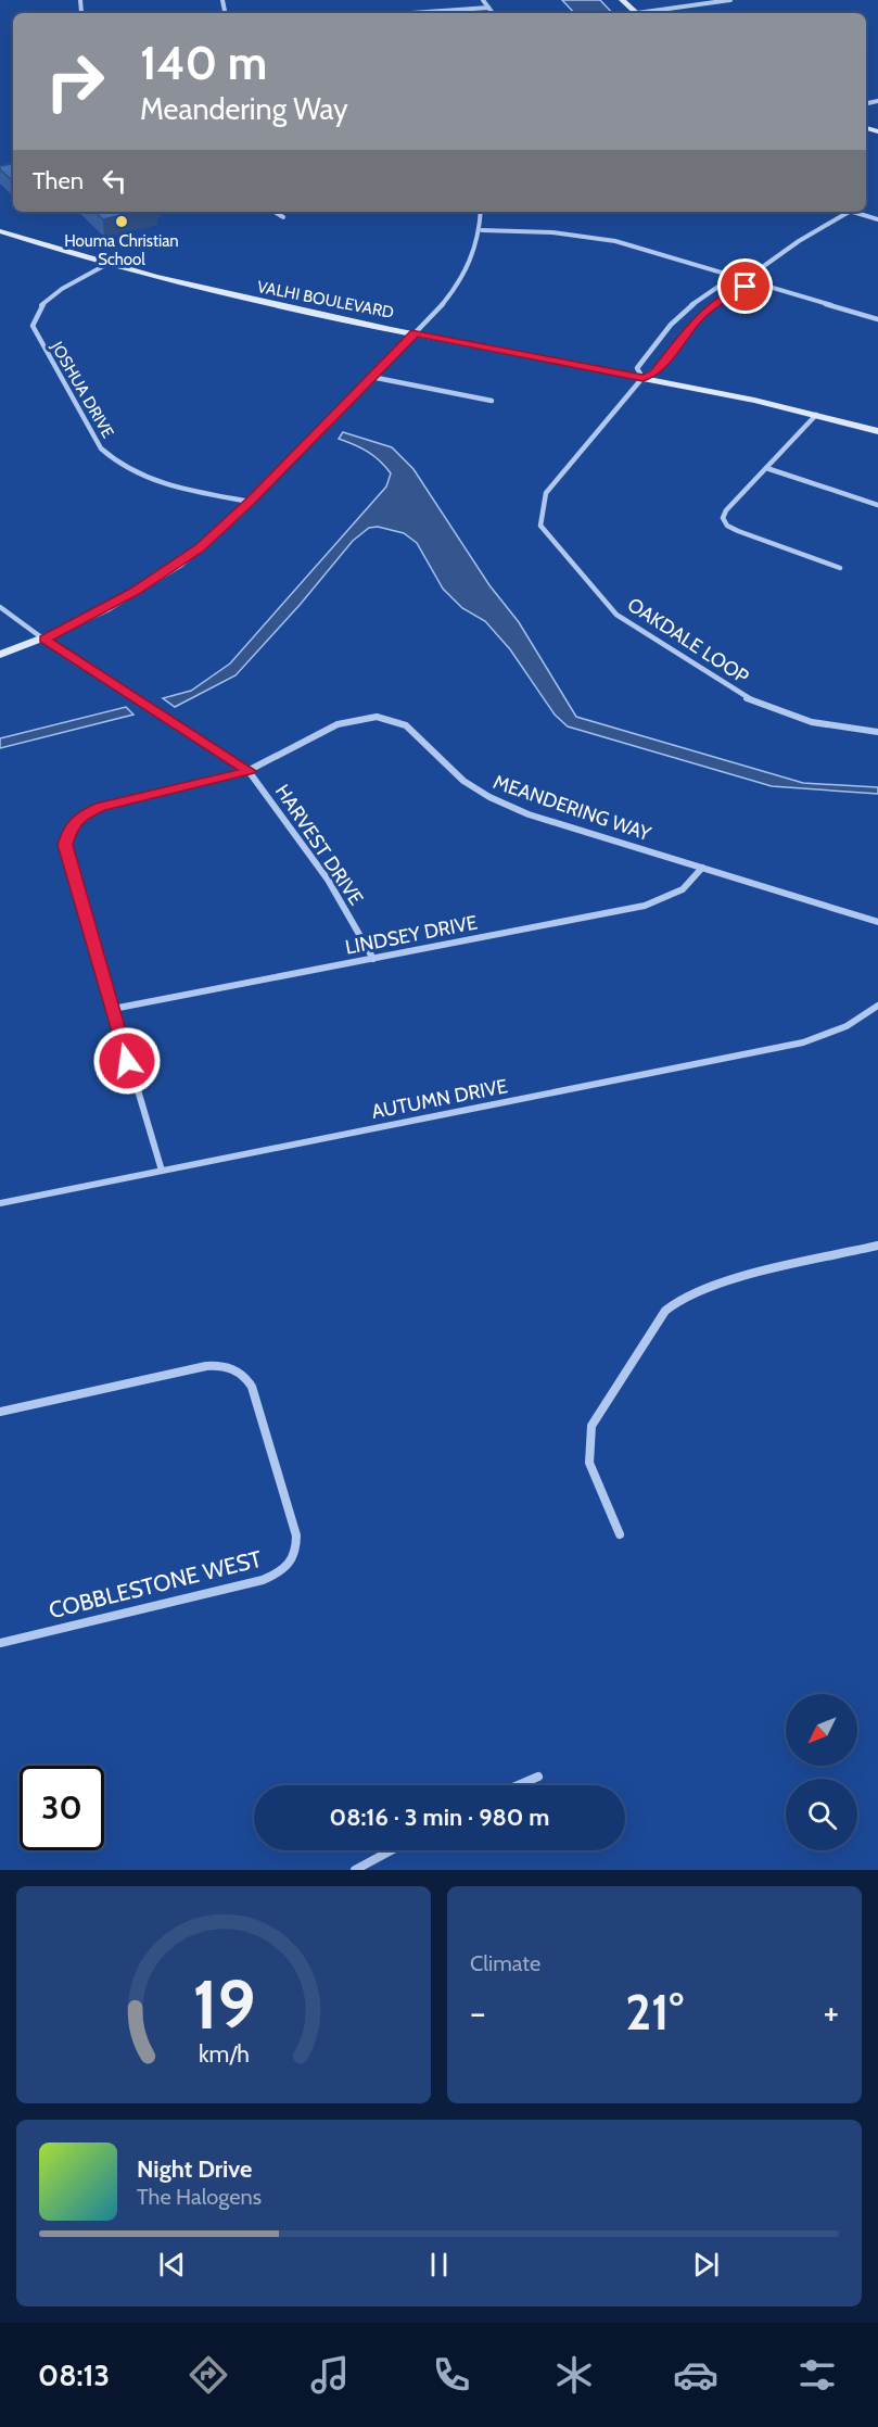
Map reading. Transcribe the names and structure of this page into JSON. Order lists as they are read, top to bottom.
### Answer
{
  "streets": {
    "street": [
      "VALHI BOULEVARD",
      "JOSHUA DRIVE",
      "OAKDALE LOOP",
      "MEANDERING WAY",
      "HARVEST DRIVE",
      "LINDSEY DRIVE",
      "AUTUMN DRIVE",
      "COBBLESTONE WEST"
    ]
  },
  "crossings": [
    ["VALHI BOULEVARD", "JOSHUA DRIVE"],
    ["VALHI BOULEVARD", "OAKDALE LOOP"],
    ["MEANDERING WAY", "HARVEST DRIVE"],
    ["MEANDERING WAY", "LINDSEY DRIVE"],
    ["MEANDERING WAY", "AUTUMN DRIVE"],
    ["HARVEST DRIVE", "LINDSEY DRIVE"]
  ],
  "places": ["Houma Christian School"],
  "north": "bottom left",
  "page": {
    "turn": ["140 m", "Meandering Way"],
    "then": "Then",
    "limit": "30",
    "trip": "08:16 · 3 min · 980 m",
    "tile": "Climate",
    "heat": ["−", "21°", "+"],
    "song": ["Night Drive", "The Halogens"],
    "tabs": "08:13",
    "gauge": ["19", "km/h"]
  }
}
